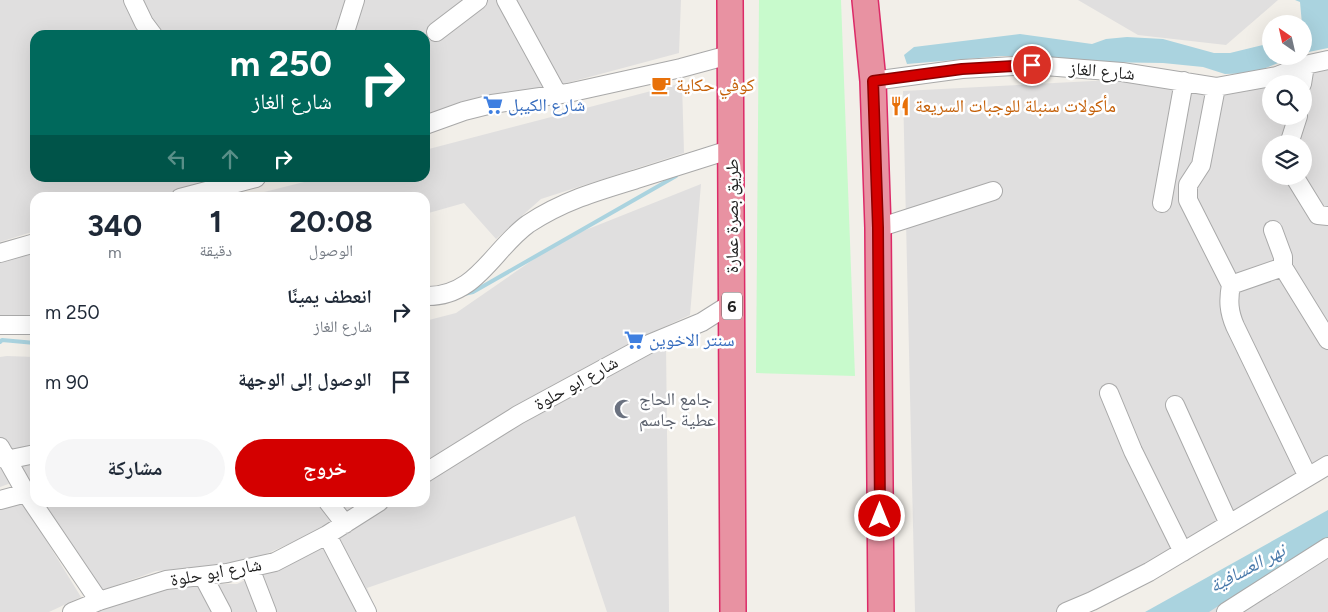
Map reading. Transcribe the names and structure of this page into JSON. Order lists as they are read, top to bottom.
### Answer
{
  "streets": {
    "highway": ["طريق بصرة عمارة", "6"],
    "street": ["شارع الغاز", "شارع ابو حلوة"]
  },
  "crossings": [
    ["طريق بصرة عمارة", "شارع ابو حلوة"]
  ],
  "water": ["نهر العسافية"],
  "places": {
    "cafe": ["كوفي حكاية"],
    "supermarket": ["شارع الكيبل", "سنتر الاخوين"],
    "restaurant": ["مأكولات سنبلة للوجبات السريعة"],
    "mosque": ["جامع الحاج عطية جاسم"]
  },
  "north": "top left",
  "page": {
    "turn": ["250 m", "شارع الغاز"],
    "eta": [
      "20:08",
      "الوصول",
      "1",
      "دقيقة",
      "340",
      "m"
    ],
    "list": [
      {
        "name": "انعطف يمينًا",
        "note": "شارع الغاز",
        "value": "250 m"
      },
      {
        "name": "الوصول إلى الوجهة",
        "value": "90 m"
      }
    ],
    "buttons": ["خروج", "مشاركة"]
  }
}
